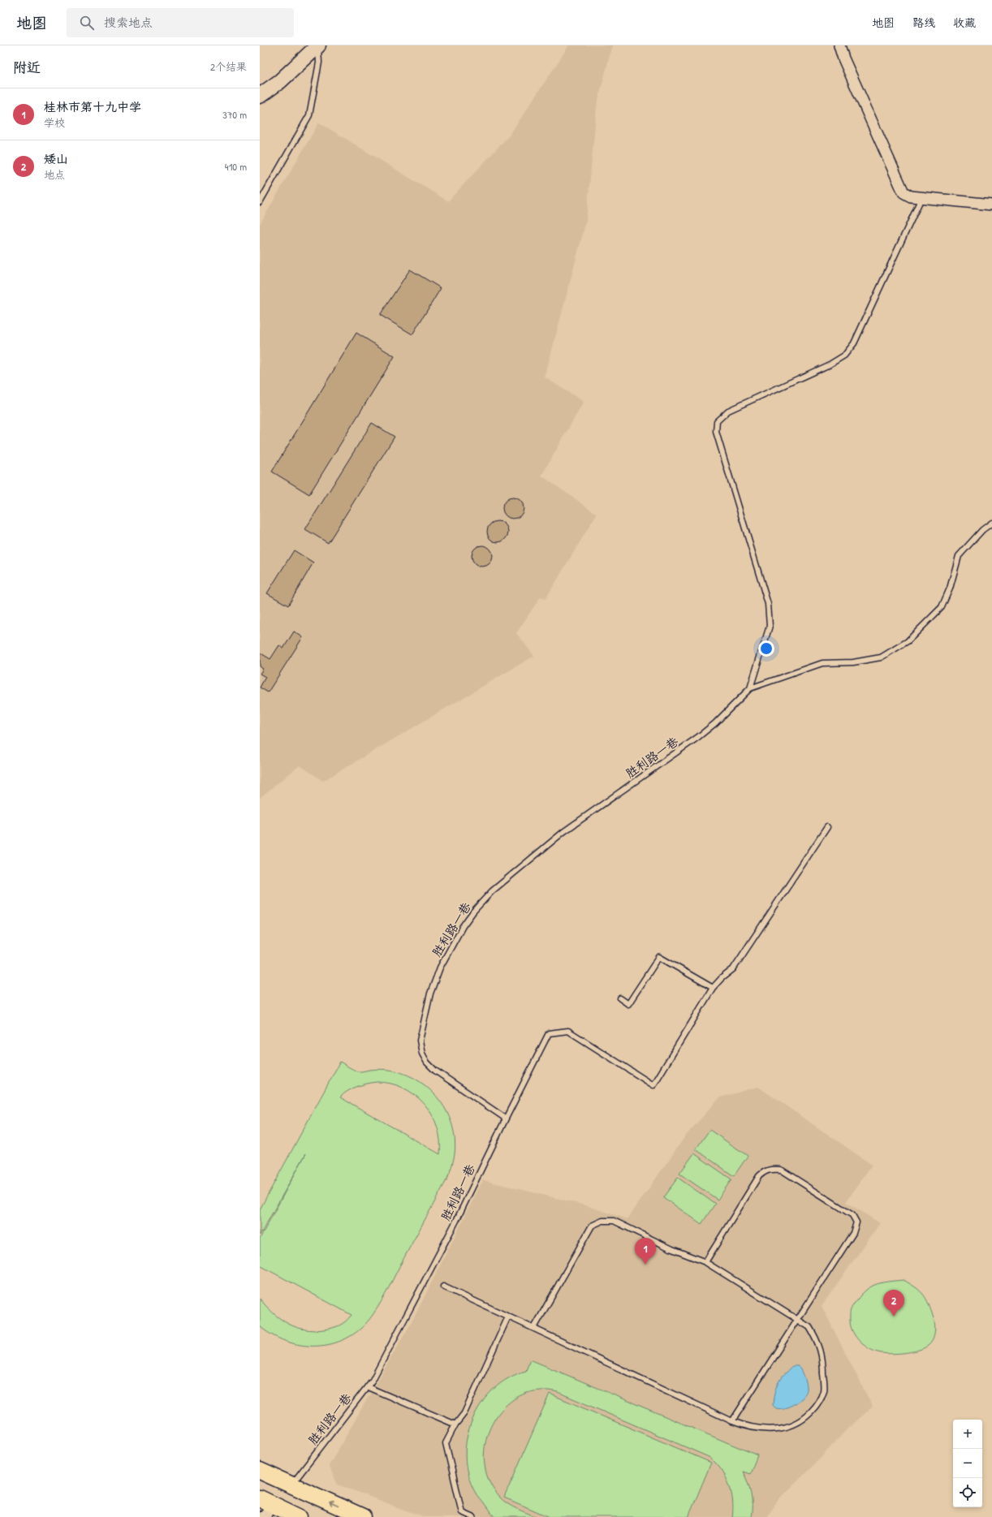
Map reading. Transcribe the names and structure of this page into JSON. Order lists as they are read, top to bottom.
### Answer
{
  "streets": {
    "lane": ["胜利路一巷"]
  },
  "page": {
    "header": "地图",
    "search": "搜索地点",
    "nav": ["地图", "路线", "收藏"],
    "heading": ["附近", "2个结果"],
    "list": [
      {
        "mark": "1",
        "name": "桂林市第十九中学",
        "note": "学校",
        "value": "370 m"
      },
      {
        "mark": "2",
        "name": "矮山",
        "note": "地点",
        "value": "410 m"
      }
    ],
    "pins": ["1", "2"],
    "map_buttons": ["+", "−"]
  }
}
